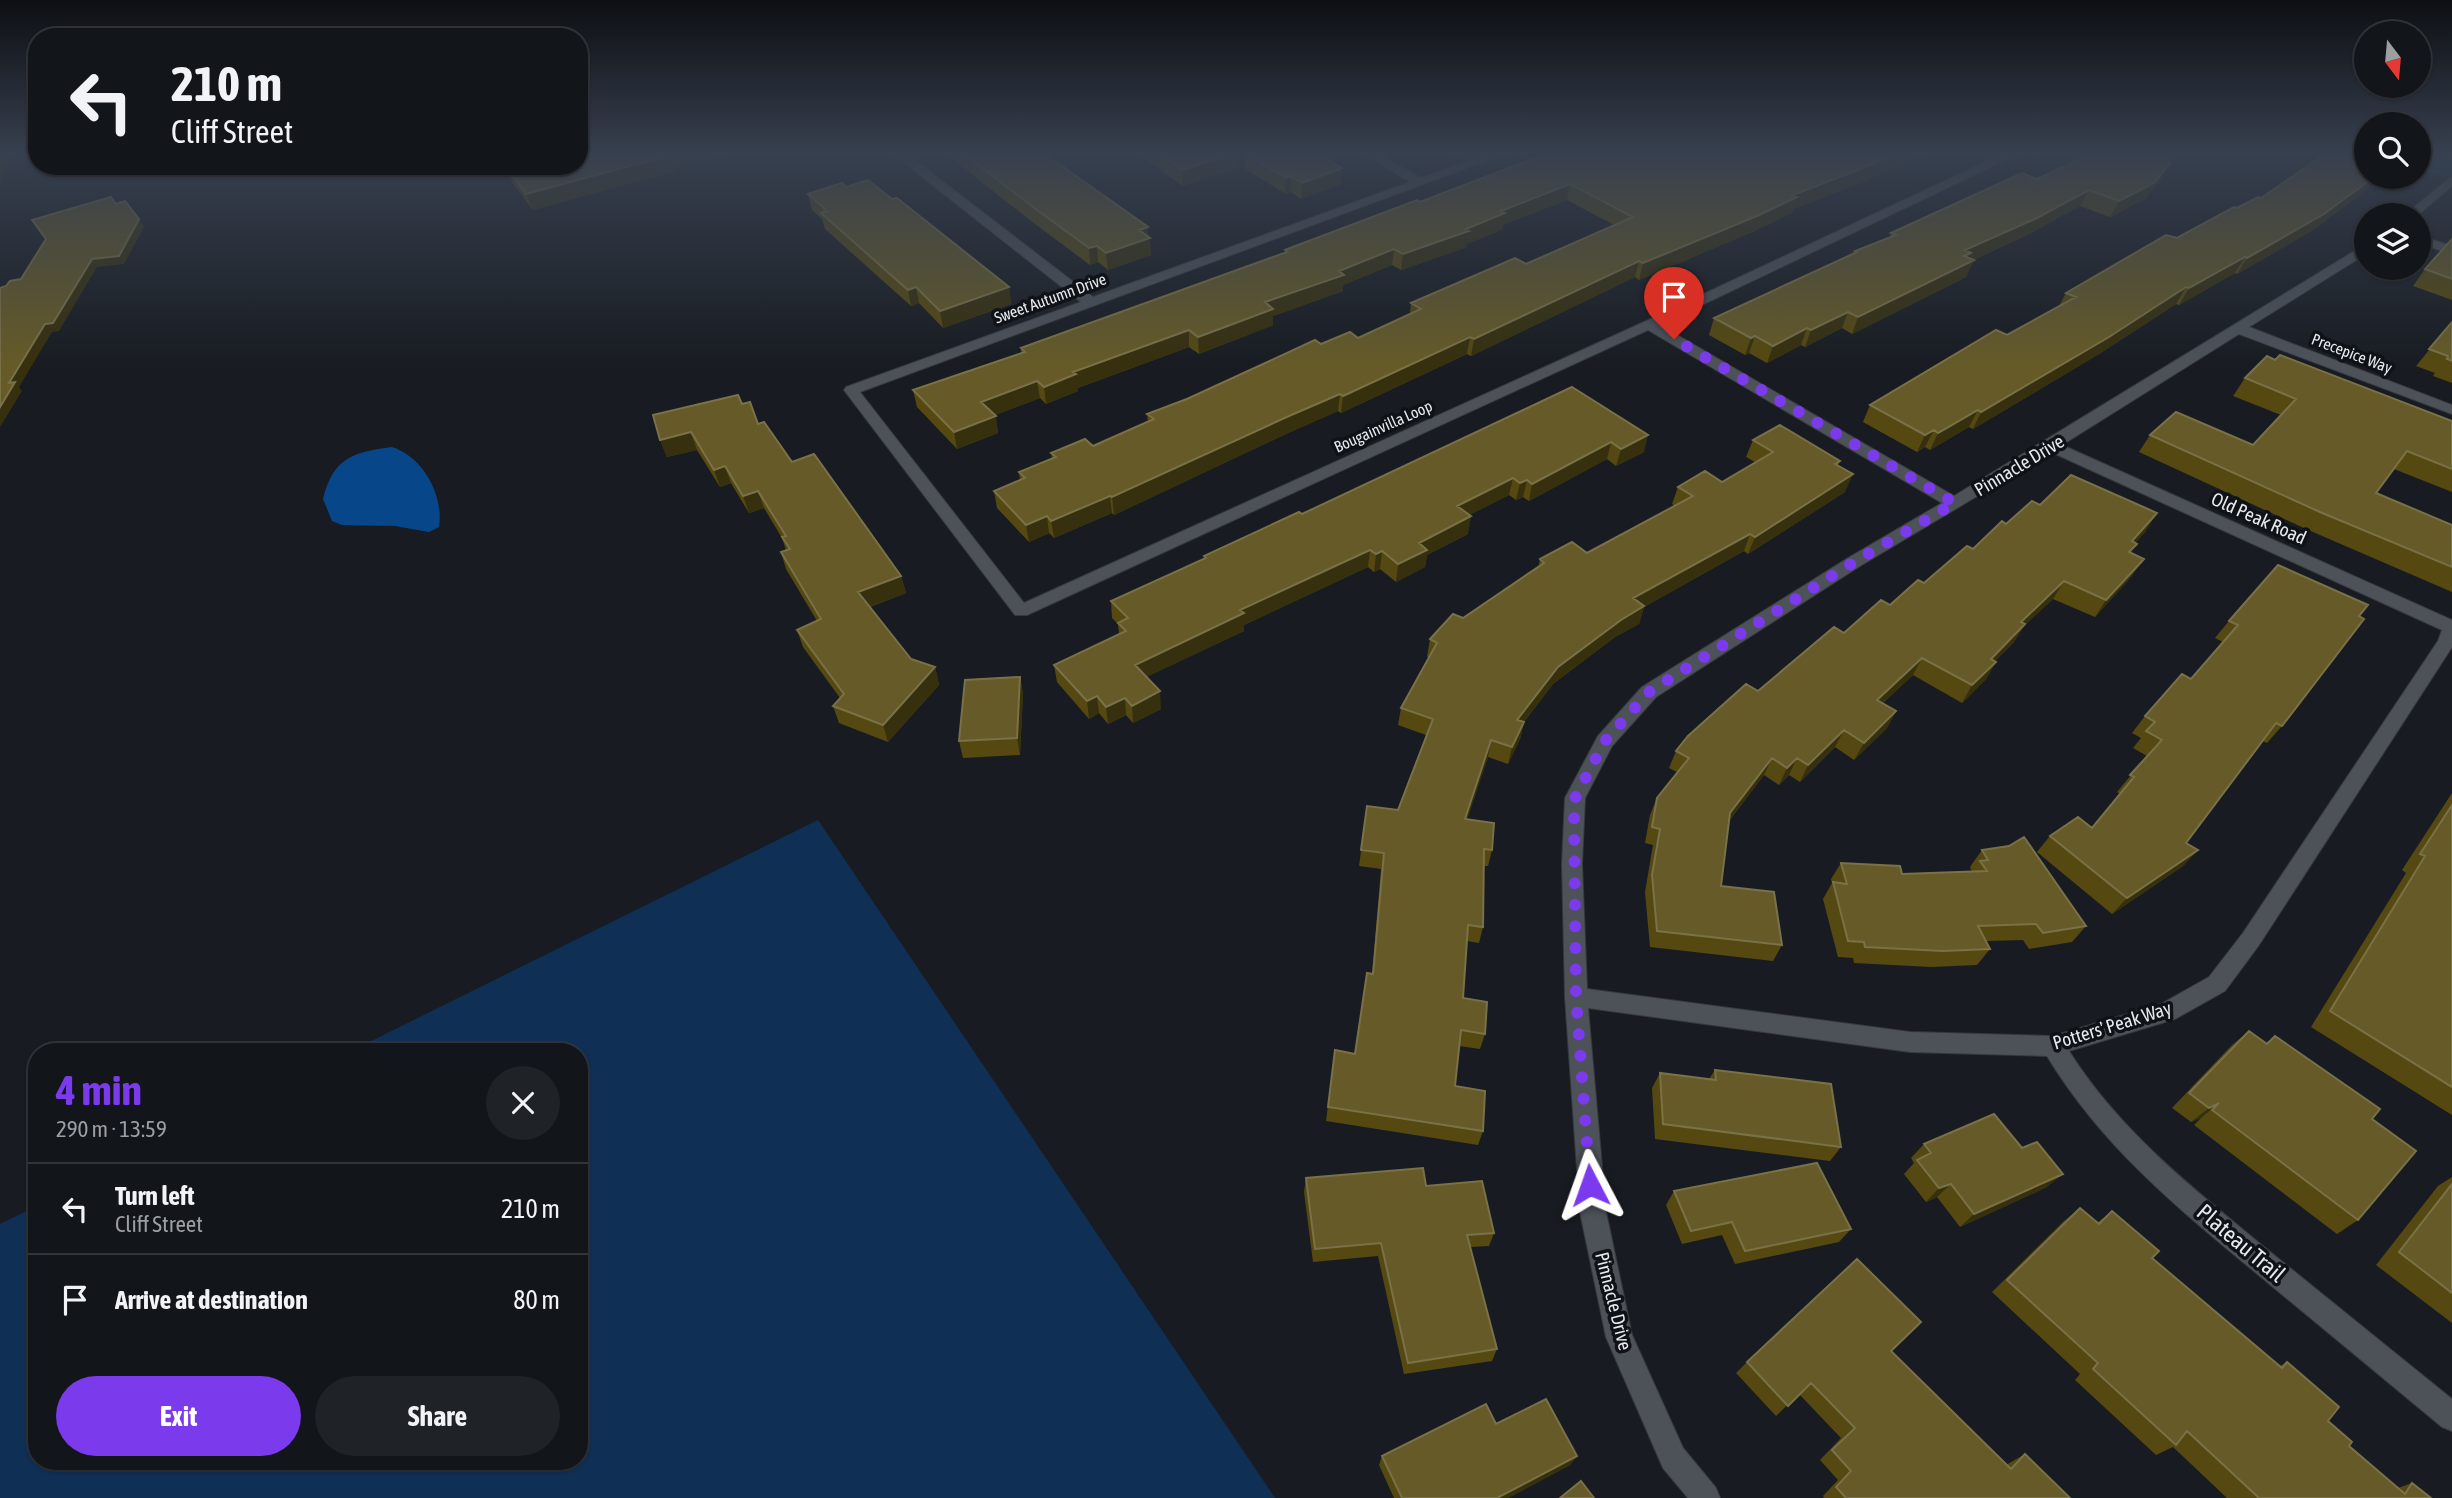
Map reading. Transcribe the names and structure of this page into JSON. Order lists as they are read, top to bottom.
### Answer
{
  "streets": {
    "street": [
      "Sweet Autumn Drive",
      "Precepice Way",
      "Bougainvilla Loop",
      "Pinnacle Drive",
      "Old Peak Road",
      "Potters' Peak Way",
      "Plateau Trail"
    ]
  },
  "crossings": [
    ["Sweet Autumn Drive", "Bougainvilla Loop"],
    ["Precepice Way", "Pinnacle Drive"],
    ["Pinnacle Drive", "Old Peak Road"],
    ["Pinnacle Drive", "Potters' Peak Way"],
    ["Old Peak Road", "Potters' Peak Way"],
    ["Potters' Peak Way", "Plateau Trail"]
  ],
  "north": "bottom",
  "page": {
    "turn": ["210 m", "Cliff Street"],
    "heading": ["4 min", "290 m · 13:59"],
    "list": [
      {
        "name": "Turn left",
        "note": "Cliff Street",
        "value": "210 m"
      },
      {
        "name": "Arrive at destination",
        "value": "80 m"
      }
    ],
    "buttons": ["Exit", "Share"]
  }
}
